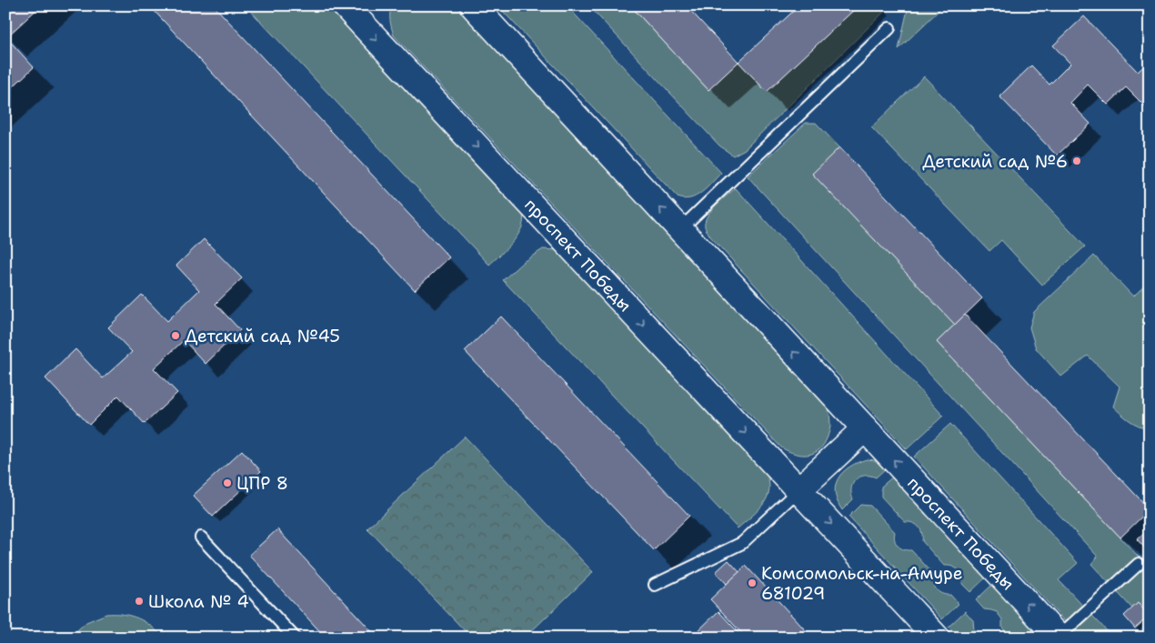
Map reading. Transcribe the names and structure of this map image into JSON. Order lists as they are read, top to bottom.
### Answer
{
  "streets": {
    "main road": ["проспект Победы"]
  },
  "places": [
    "Детский сад №6",
    "Детский сад №45",
    "ЦПР 8",
    "Комсомольск-на-Амуре 681029",
    "Школа № 4"
  ]
}
